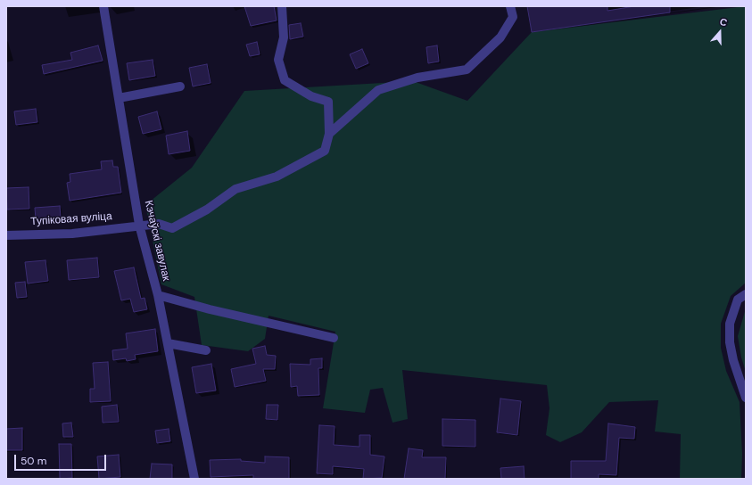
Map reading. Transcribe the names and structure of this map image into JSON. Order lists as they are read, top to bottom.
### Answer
{
  "streets": {
    "street": ["Тупіковая вуліца", "Кэчаўскі завулак"]
  },
  "crossings": [
    ["Тупіковая вуліца", "Кэчаўскі завулак"]
  ],
  "scale_bar": "50 m",
  "north": "top"
}
